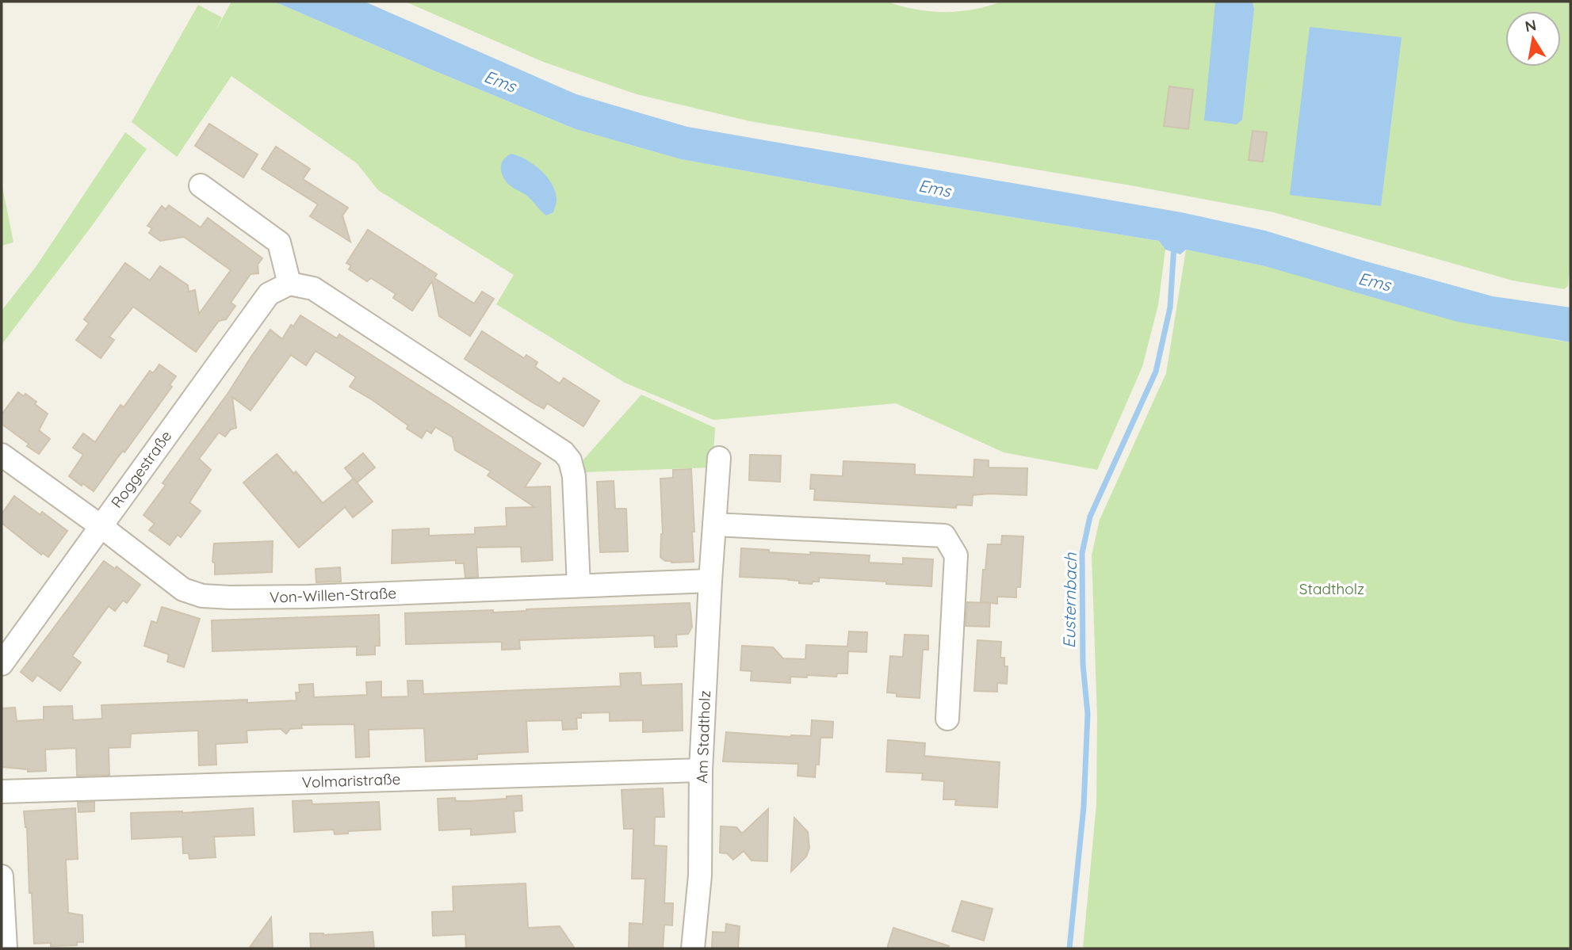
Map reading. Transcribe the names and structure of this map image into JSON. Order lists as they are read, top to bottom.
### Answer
{
  "streets": {
    "street": [
      "Roggestraße",
      "Von-Willen-Straße",
      "Am Stadtholz",
      "Volmaristraße"
    ]
  },
  "crossings": [
    ["Roggestraße", "Von-Willen-Straße"],
    ["Von-Willen-Straße", "Am Stadtholz"],
    ["Am Stadtholz", "Volmaristraße"]
  ],
  "water": ["Ems", "Eusternbach"],
  "parks": ["Stadtholz"],
  "north": "top"
}
